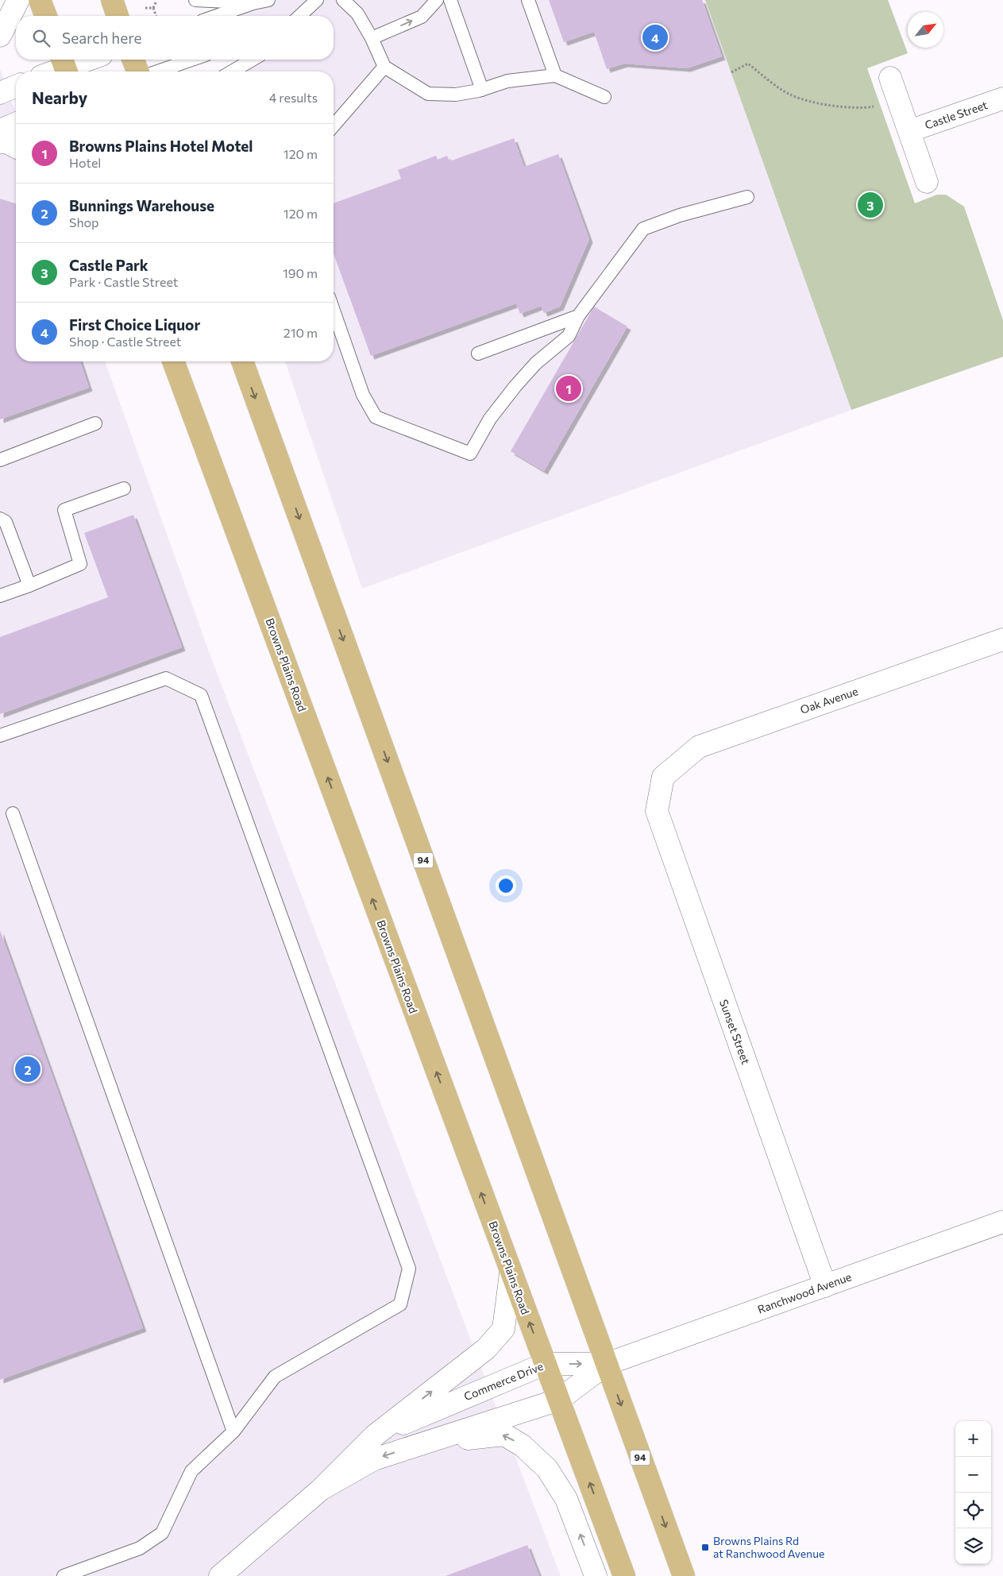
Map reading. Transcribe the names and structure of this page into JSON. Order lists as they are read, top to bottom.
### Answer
{
  "streets": {
    "main road": ["Browns Plains Road", "94"],
    "street": [
      "Castle Street",
      "Oak Avenue",
      "Sunset Street",
      "Ranchwood Avenue",
      "Commerce Drive"
    ]
  },
  "crossings": [
    ["Browns Plains Road", "Commerce Drive"],
    ["Oak Avenue", "Sunset Street"],
    ["94", "Ranchwood Avenue"],
    ["94", "Commerce Drive"],
    ["Sunset Street", "Ranchwood Avenue"],
    ["Ranchwood Avenue", "Commerce Drive"]
  ],
  "places": {
    "transit": ["Browns Plains Rd at Ranchwood Avenue"]
  },
  "north": "top right",
  "page": {
    "search": "Search here",
    "pins": [
      "4",
      "3",
      "1",
      "2"
    ],
    "heading": ["Nearby", "4 results"],
    "list": [
      {
        "mark": "1",
        "name": "Browns Plains Hotel Motel",
        "note": "Hotel",
        "value": "120 m"
      },
      {
        "mark": "2",
        "name": "Bunnings Warehouse",
        "note": "Shop",
        "value": "120 m"
      },
      {
        "mark": "3",
        "name": "Castle Park",
        "note": "Park · Castle Street",
        "value": "190 m"
      },
      {
        "mark": "4",
        "name": "First Choice Liquor",
        "note": "Shop · Castle Street",
        "value": "210 m"
      }
    ],
    "map_buttons": ["+", "−"]
  }
}
